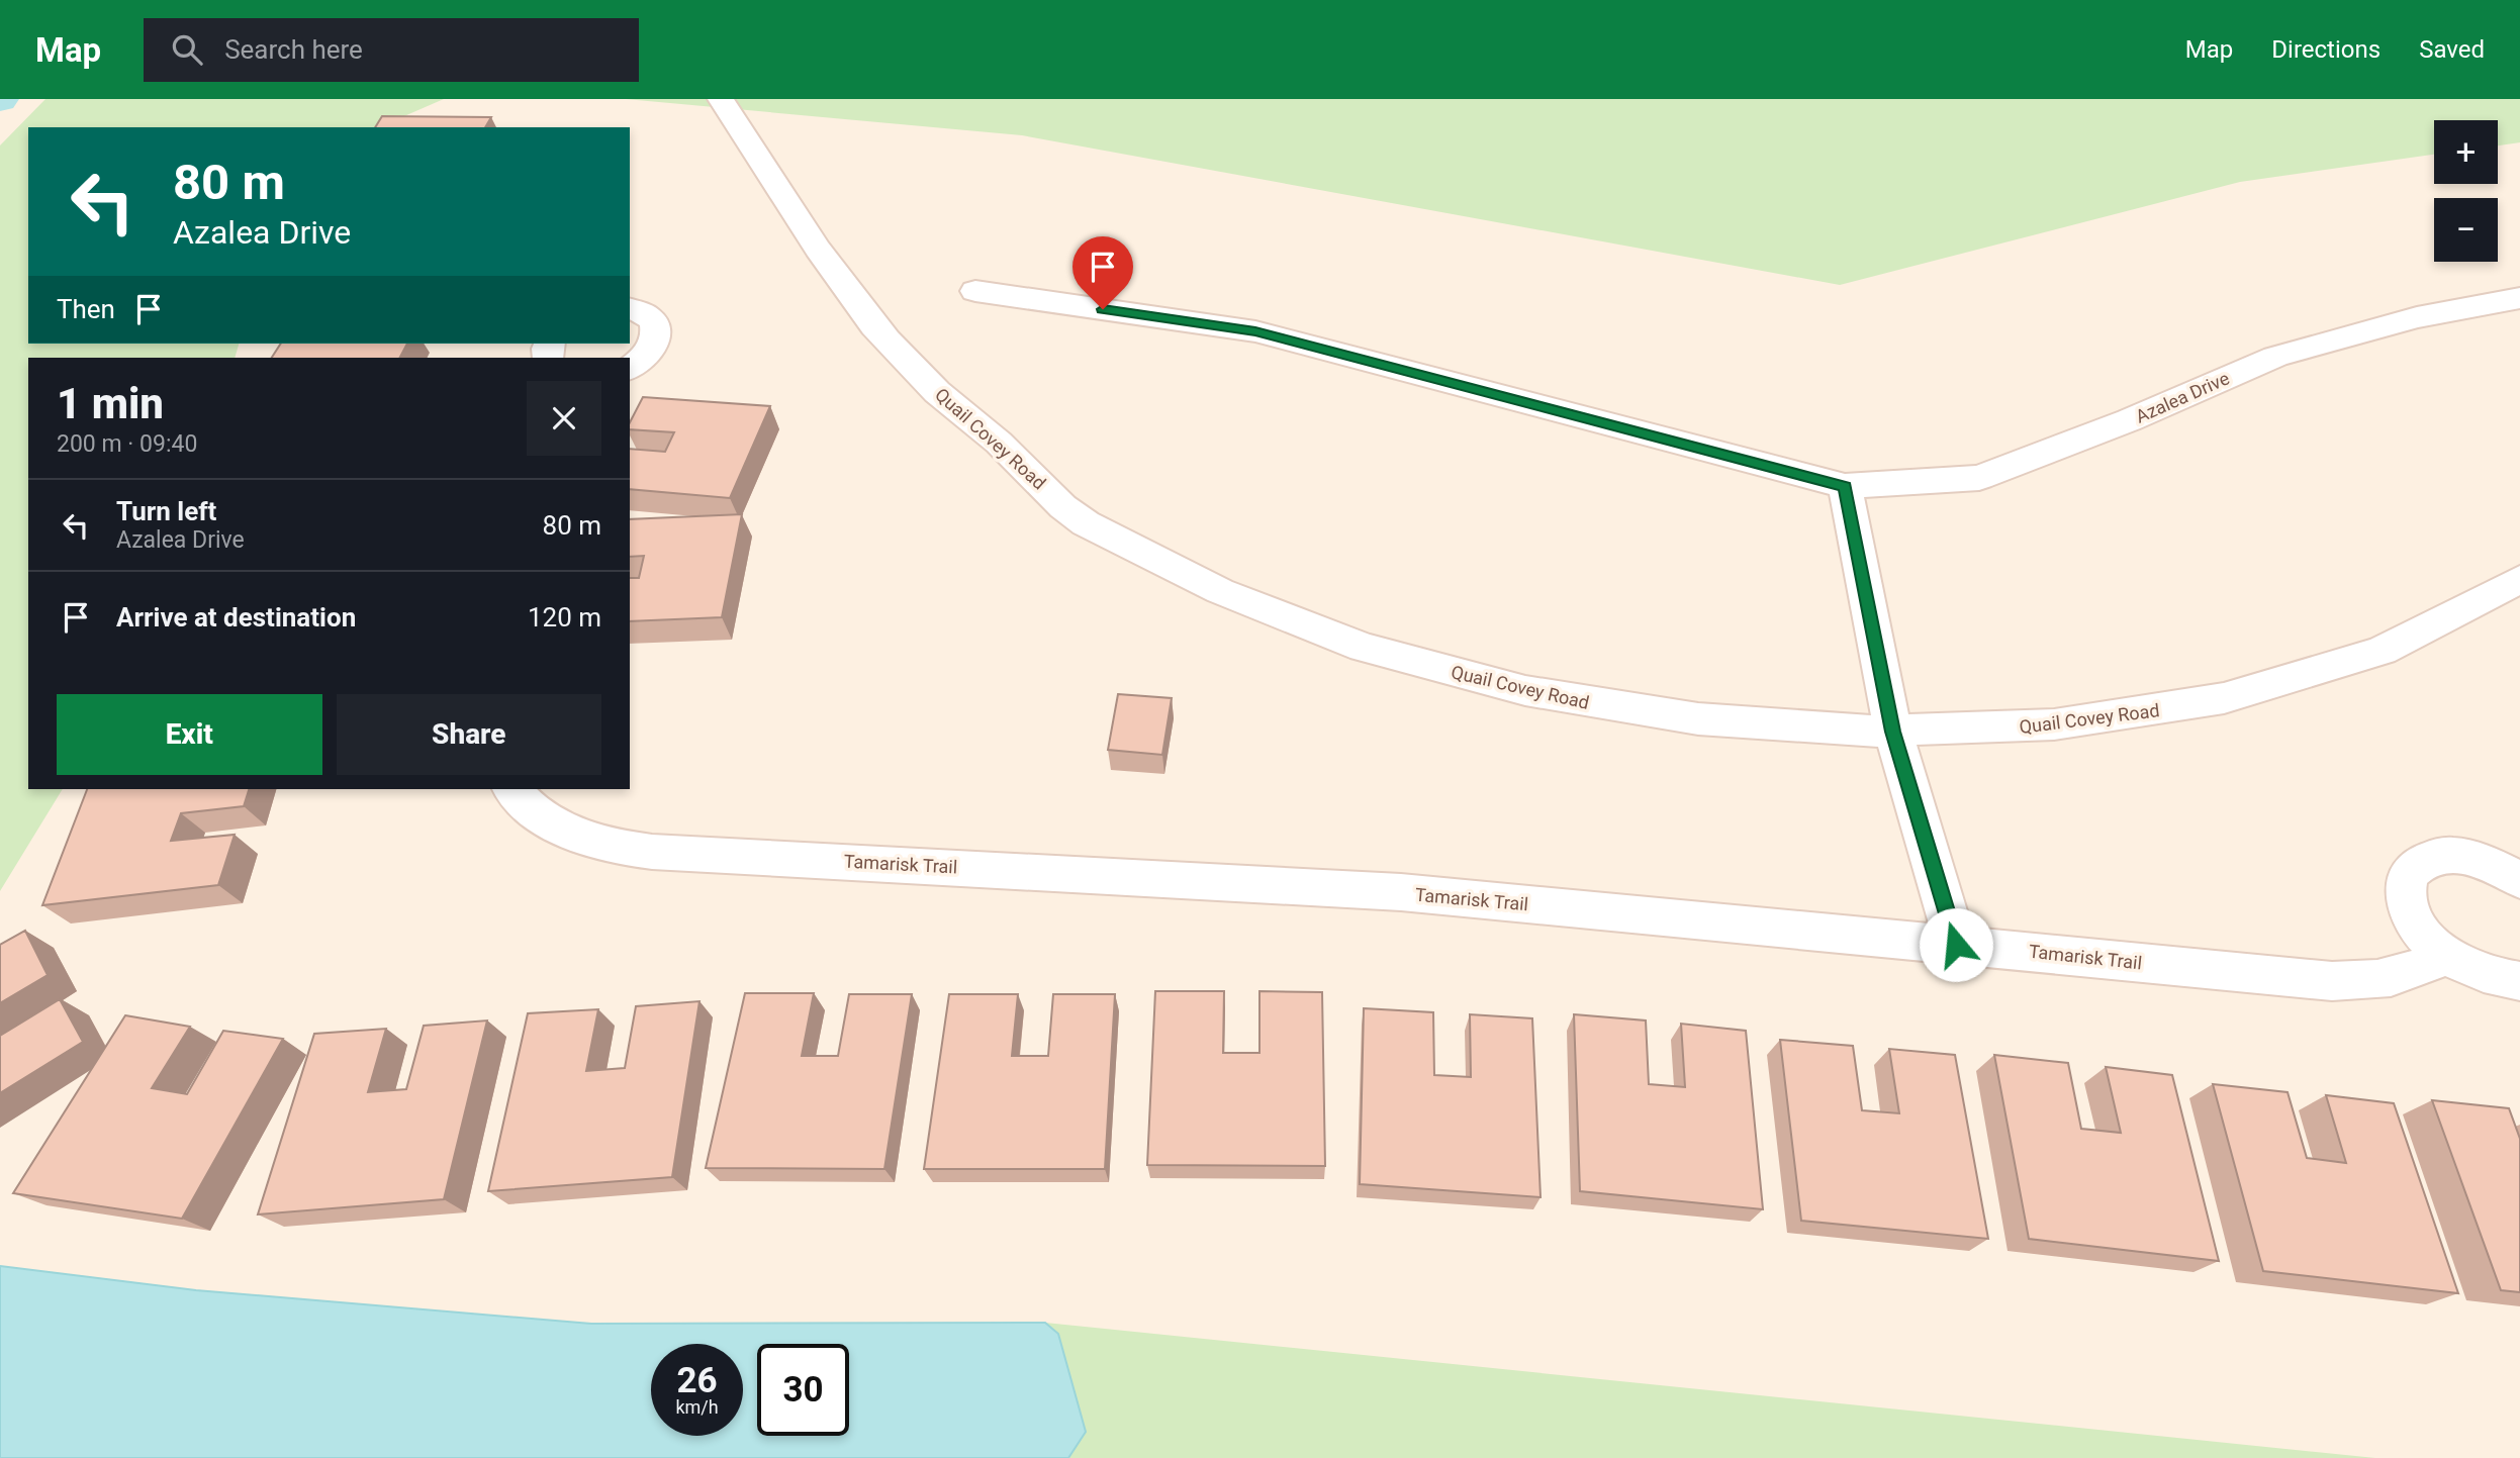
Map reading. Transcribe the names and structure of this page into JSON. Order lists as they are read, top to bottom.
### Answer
{
  "streets": {
    "street": ["Azalea Drive", "Quail Covey Road", "Tamarisk Trail"]
  },
  "page": {
    "header": "Map",
    "search": "Search here",
    "nav": ["Map", "Directions", "Saved"],
    "map_buttons": ["+", "−"],
    "turn": ["80 m", "Azalea Drive"],
    "then": "Then",
    "heading": ["1 min", "200 m · 09:40"],
    "list": [
      {
        "name": "Turn left",
        "note": "Azalea Drive",
        "value": "80 m"
      },
      {
        "name": "Arrive at destination",
        "value": "120 m"
      }
    ],
    "buttons": ["Exit", "Share"],
    "speed": "26 km/h",
    "limit": "30"
  }
}
